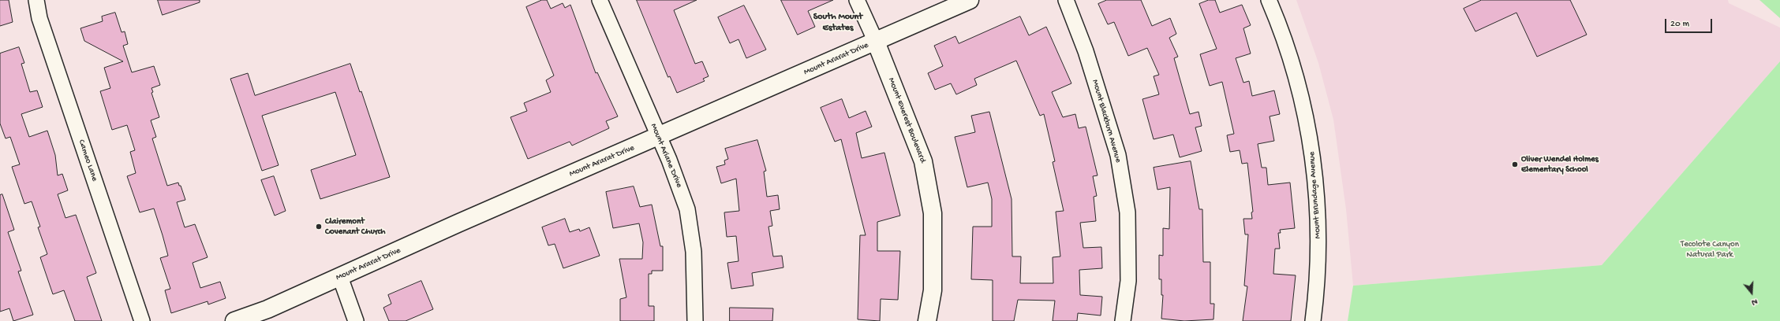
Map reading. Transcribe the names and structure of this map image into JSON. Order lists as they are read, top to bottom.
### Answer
{
  "streets": {
    "street": [
      "Mount Ararat Drive",
      "Mount Everest Boulevard",
      "Mount Blackburn Avenue",
      "Mount Ariane Drive",
      "Cameo Lane",
      "Mount Brundage Avenue"
    ]
  },
  "crossings": [
    ["Mount Ararat Drive", "Mount Everest Boulevard"],
    ["Mount Ararat Drive", "Mount Ariane Drive"]
  ],
  "districts": ["South Mount Estates"],
  "parks": ["Tecolote Canyon Natural Park"],
  "places": ["Oliver Wendel Holmes Elementary School", "Clairemont Covenant Church"],
  "scale_bar": "20 m",
  "north": "bottom"
}
